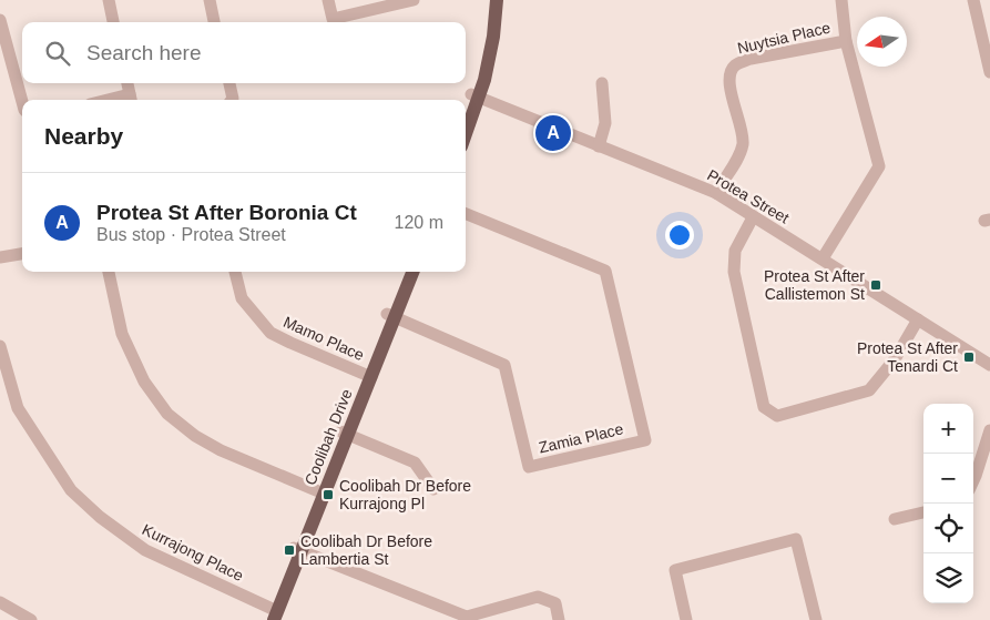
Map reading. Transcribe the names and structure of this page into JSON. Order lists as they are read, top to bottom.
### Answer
{
  "streets": {
    "main road": ["Coolibah Drive"],
    "street": [
      "Nuytsia Place",
      "Protea Street",
      "Mamo Place",
      "Zamia Place",
      "Kurrajong Place"
    ]
  },
  "crossings": [
    ["Nuytsia Place", "Protea Street"],
    ["Mamo Place", "Coolibah Drive"],
    ["Coolibah Drive", "Zamia Place"],
    ["Coolibah Drive", "Kurrajong Place"]
  ],
  "places": {
    "transit": [
      "Protea St After Callistemon St",
      "Protea St After Tenardi Ct",
      "Coolibah Dr Before Kurrajong Pl",
      "Coolibah Dr Before Lambertia St"
    ]
  },
  "north": "left",
  "page": {
    "search": "Search here",
    "heading": "Nearby",
    "pins": "A",
    "list": [
      {
        "mark": "A",
        "name": "Protea St After Boronia Ct",
        "note": "Bus stop · Protea Street",
        "value": "120 m"
      }
    ],
    "map_buttons": ["+", "−"]
  }
}
